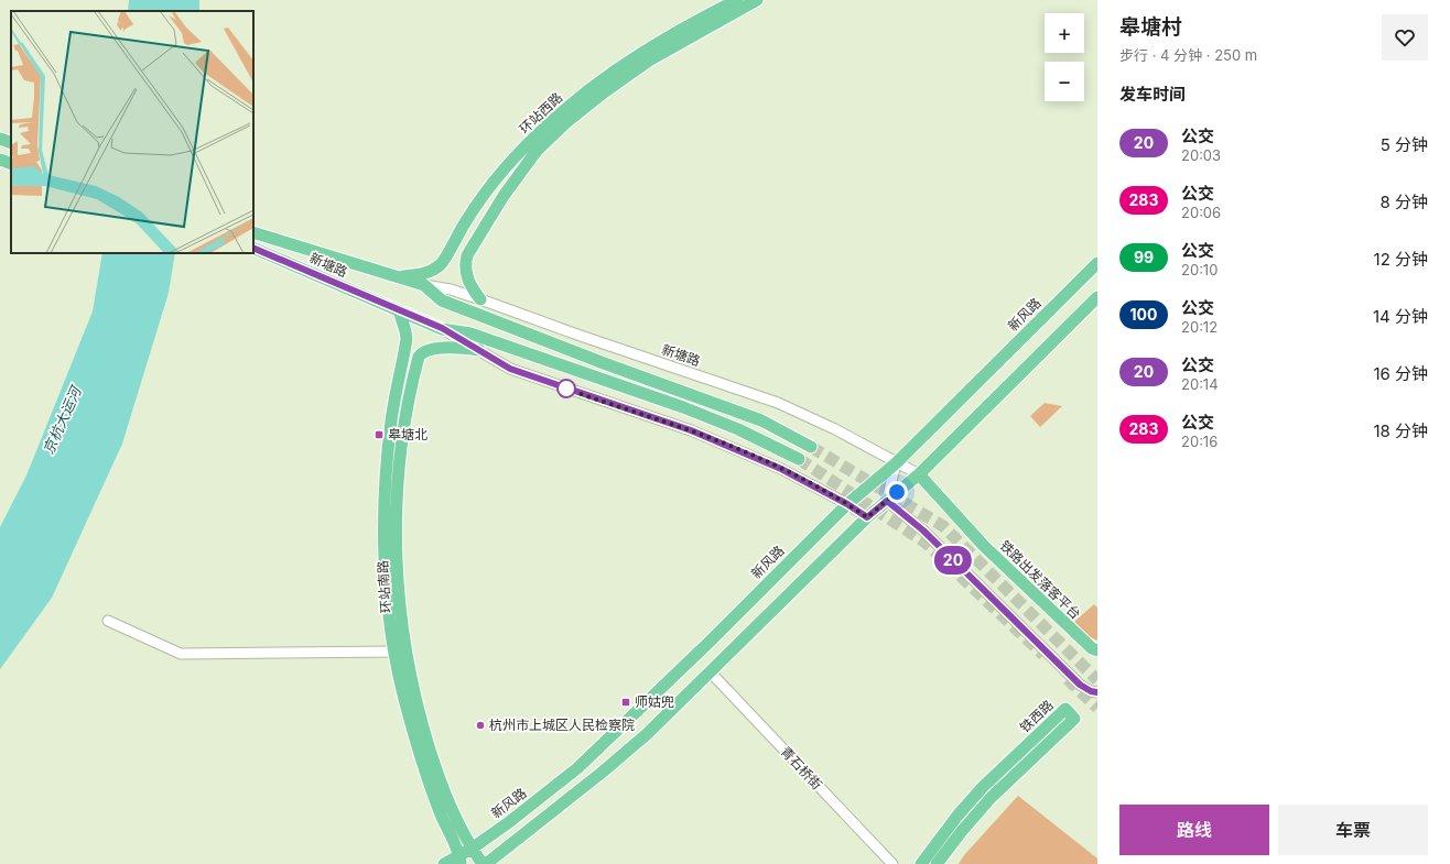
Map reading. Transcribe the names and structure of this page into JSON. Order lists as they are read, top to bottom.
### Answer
{
  "streets": {
    "main road": [
      "环站西路",
      "新塘路",
      "新风路",
      "铁路出发落客平台",
      "环站南路",
      "铁西路"
    ],
    "street": ["青石桥街"]
  },
  "crossings": [
    ["环站西路", "新塘路"],
    ["新塘路", "新风路"],
    ["新塘路", "铁路出发落客平台"],
    ["新塘路", "环站南路"],
    ["新风路", "环站南路"]
  ],
  "water": ["京杭大运河"],
  "places": {
    "transit": ["皋塘北", "师姑兜"],
    "other": ["杭州市上城区人民检察院"]
  },
  "lines": ["bus line 20"],
  "page": {
    "on_map": "20",
    "heading": [
      ["皋塘村", "步行 · 4 分钟 · 250 m"],
      "发车时间"
    ],
    "map_buttons": ["+", "−"],
    "list": [
      {
        "mark": "20",
        "name": "公交",
        "note": "20:03",
        "value": "5 分钟"
      },
      {
        "mark": "283",
        "name": "公交",
        "note": "20:06",
        "value": "8 分钟"
      },
      {
        "mark": "99",
        "name": "公交",
        "note": "20:10",
        "value": "12 分钟"
      },
      {
        "mark": "100",
        "name": "公交",
        "note": "20:12",
        "value": "14 分钟"
      },
      {
        "mark": "20",
        "name": "公交",
        "note": "20:14",
        "value": "16 分钟"
      },
      {
        "mark": "283",
        "name": "公交",
        "note": "20:16",
        "value": "18 分钟"
      }
    ],
    "buttons": ["路线", "车票"]
  }
}
